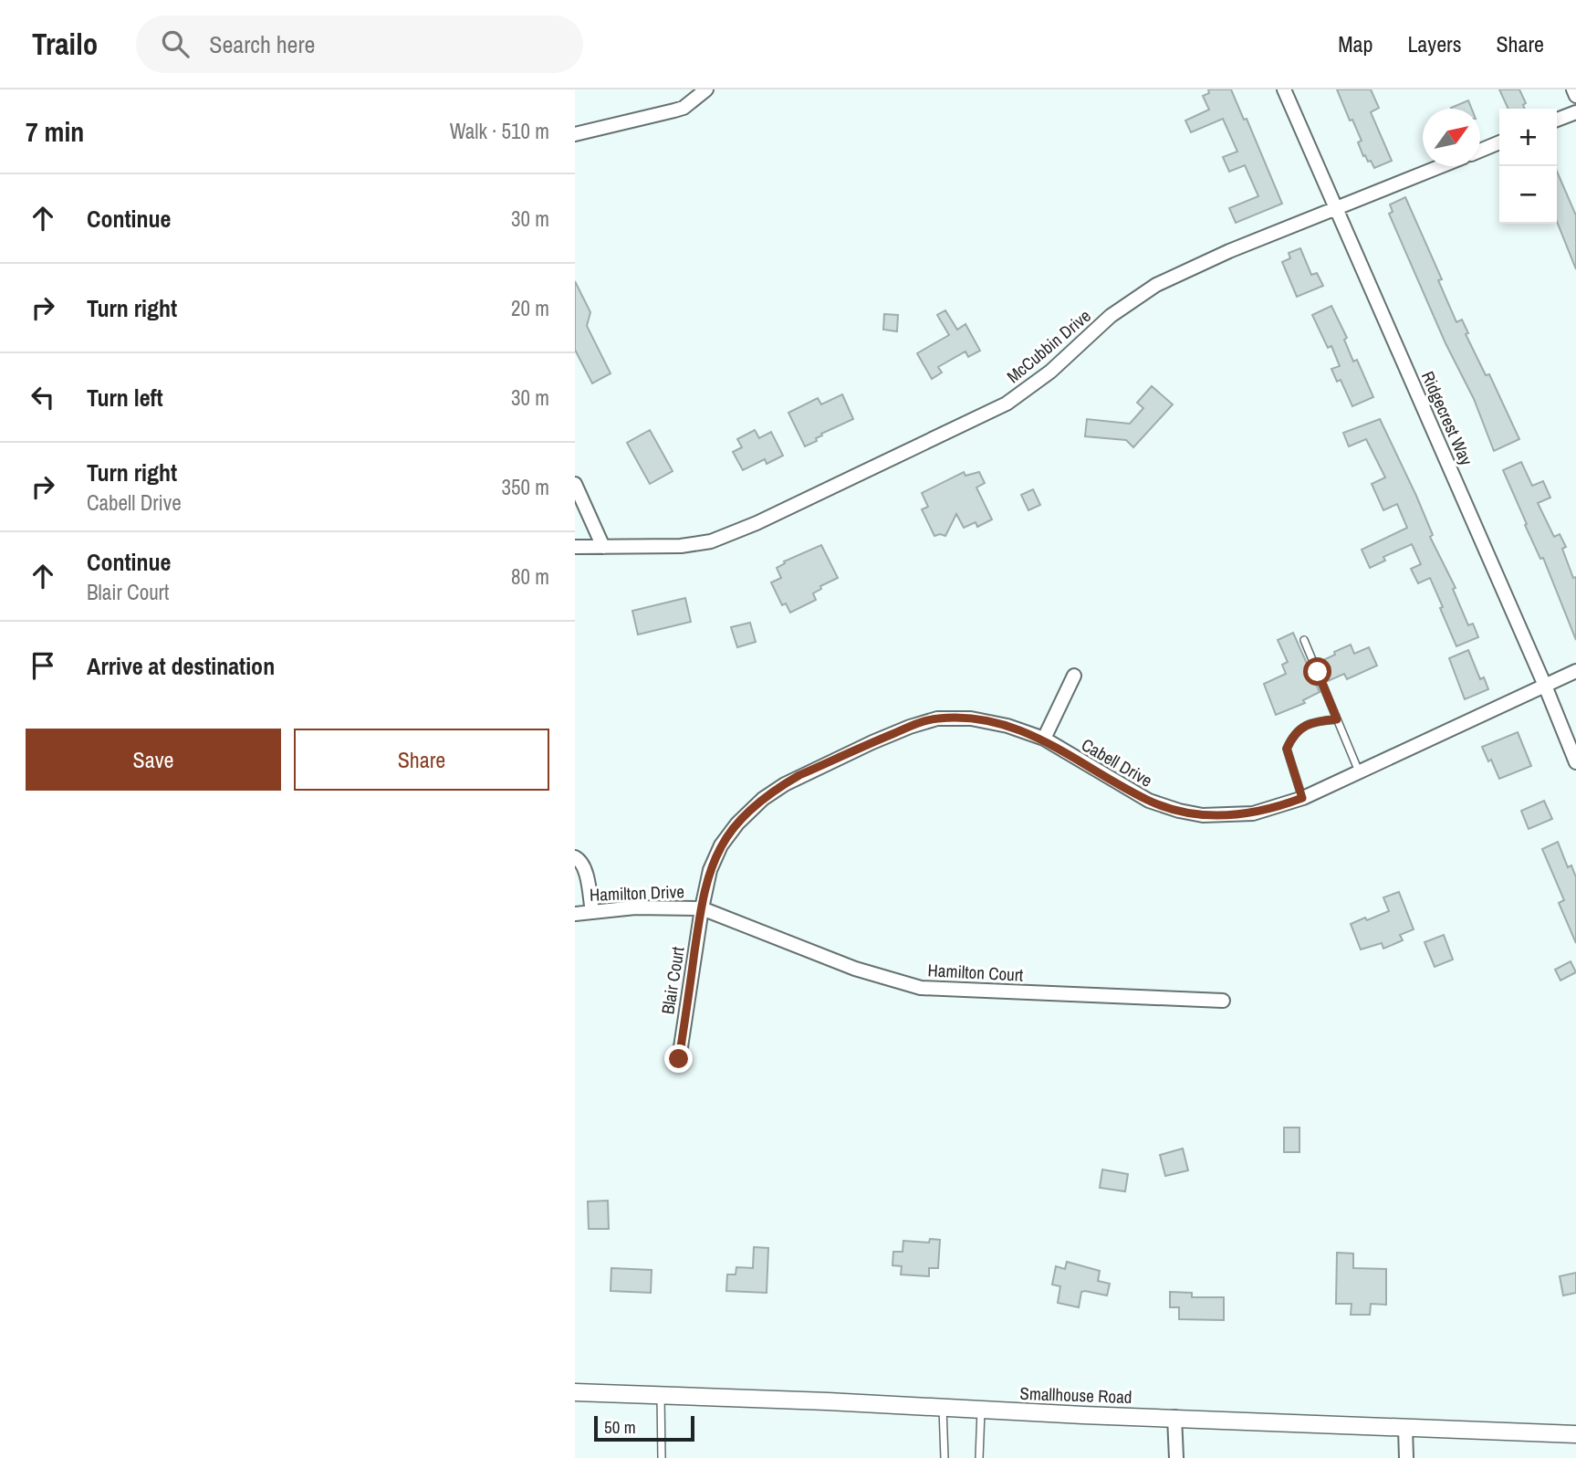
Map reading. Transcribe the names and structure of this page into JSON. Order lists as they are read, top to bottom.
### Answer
{
  "streets": {
    "street": [
      "McCubbin Drive",
      "Ridgecrest Way",
      "Cabell Drive",
      "Hamilton Drive",
      "Hamilton Court",
      "Blair Court",
      "Smallhouse Road"
    ]
  },
  "crossings": [
    ["McCubbin Drive", "Ridgecrest Way"],
    ["Ridgecrest Way", "Cabell Drive"],
    ["Cabell Drive", "Hamilton Drive"],
    ["Cabell Drive", "Hamilton Court"],
    ["Cabell Drive", "Blair Court"],
    ["Hamilton Drive", "Hamilton Court"],
    ["Hamilton Drive", "Blair Court"],
    ["Hamilton Court", "Blair Court"]
  ],
  "scale_bar": "50 m",
  "north": "top right",
  "page": {
    "header": "Trailo",
    "search": "Search here",
    "nav": ["Map", "Layers", "Share"],
    "heading": ["7 min", "Walk · 510 m"],
    "map_buttons": ["+", "−"],
    "list": [
      ["Continue", "30 m"],
      ["Turn right", "20 m"],
      ["Turn left", "30 m"],
      ["Turn right", "Cabell Drive", "350 m"],
      ["Continue", "Blair Court", "80 m"],
      "Arrive at destination"
    ],
    "buttons": ["Save", "Share"],
    "scale": "50 m"
  }
}
